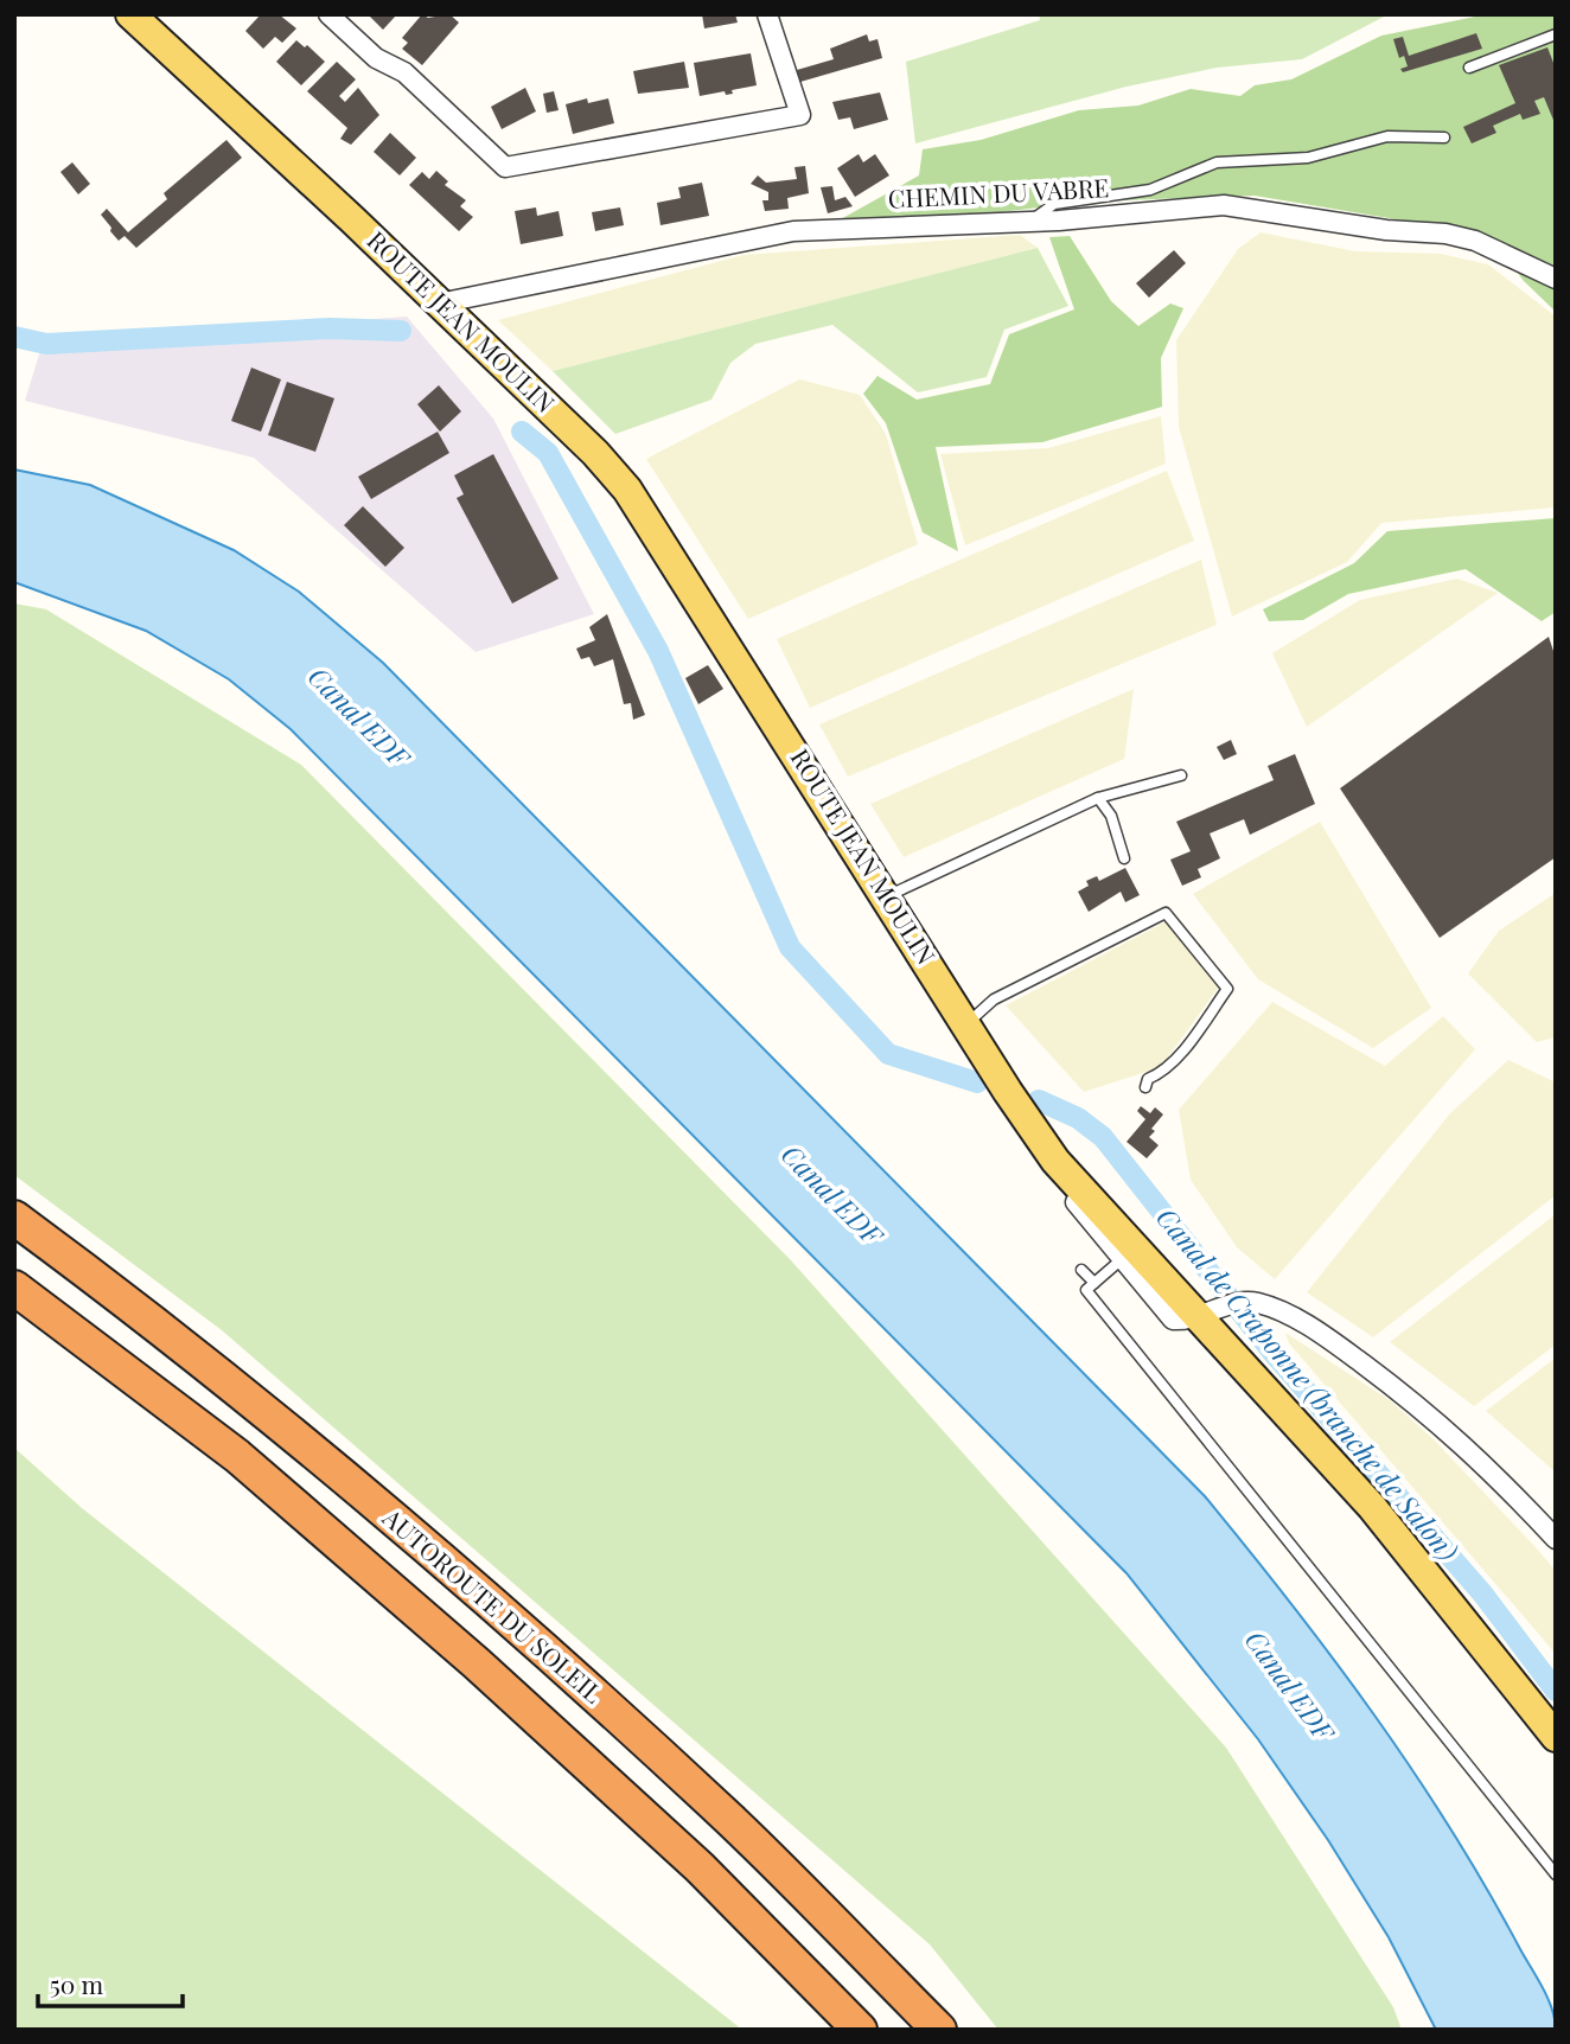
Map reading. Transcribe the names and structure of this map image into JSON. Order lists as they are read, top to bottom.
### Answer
{
  "streets": {
    "highway": ["AUTOROUTE DU SOLEIL"],
    "main road": ["ROUTE JEAN MOULIN"],
    "street": ["CHEMIN DU VABRE"]
  },
  "crossings": [
    ["CHEMIN DU VABRE", "ROUTE JEAN MOULIN"]
  ],
  "water": ["Canal EDF", "Canal de Craponne (branche de Salon)"],
  "scale_bar": "50 m"
}
